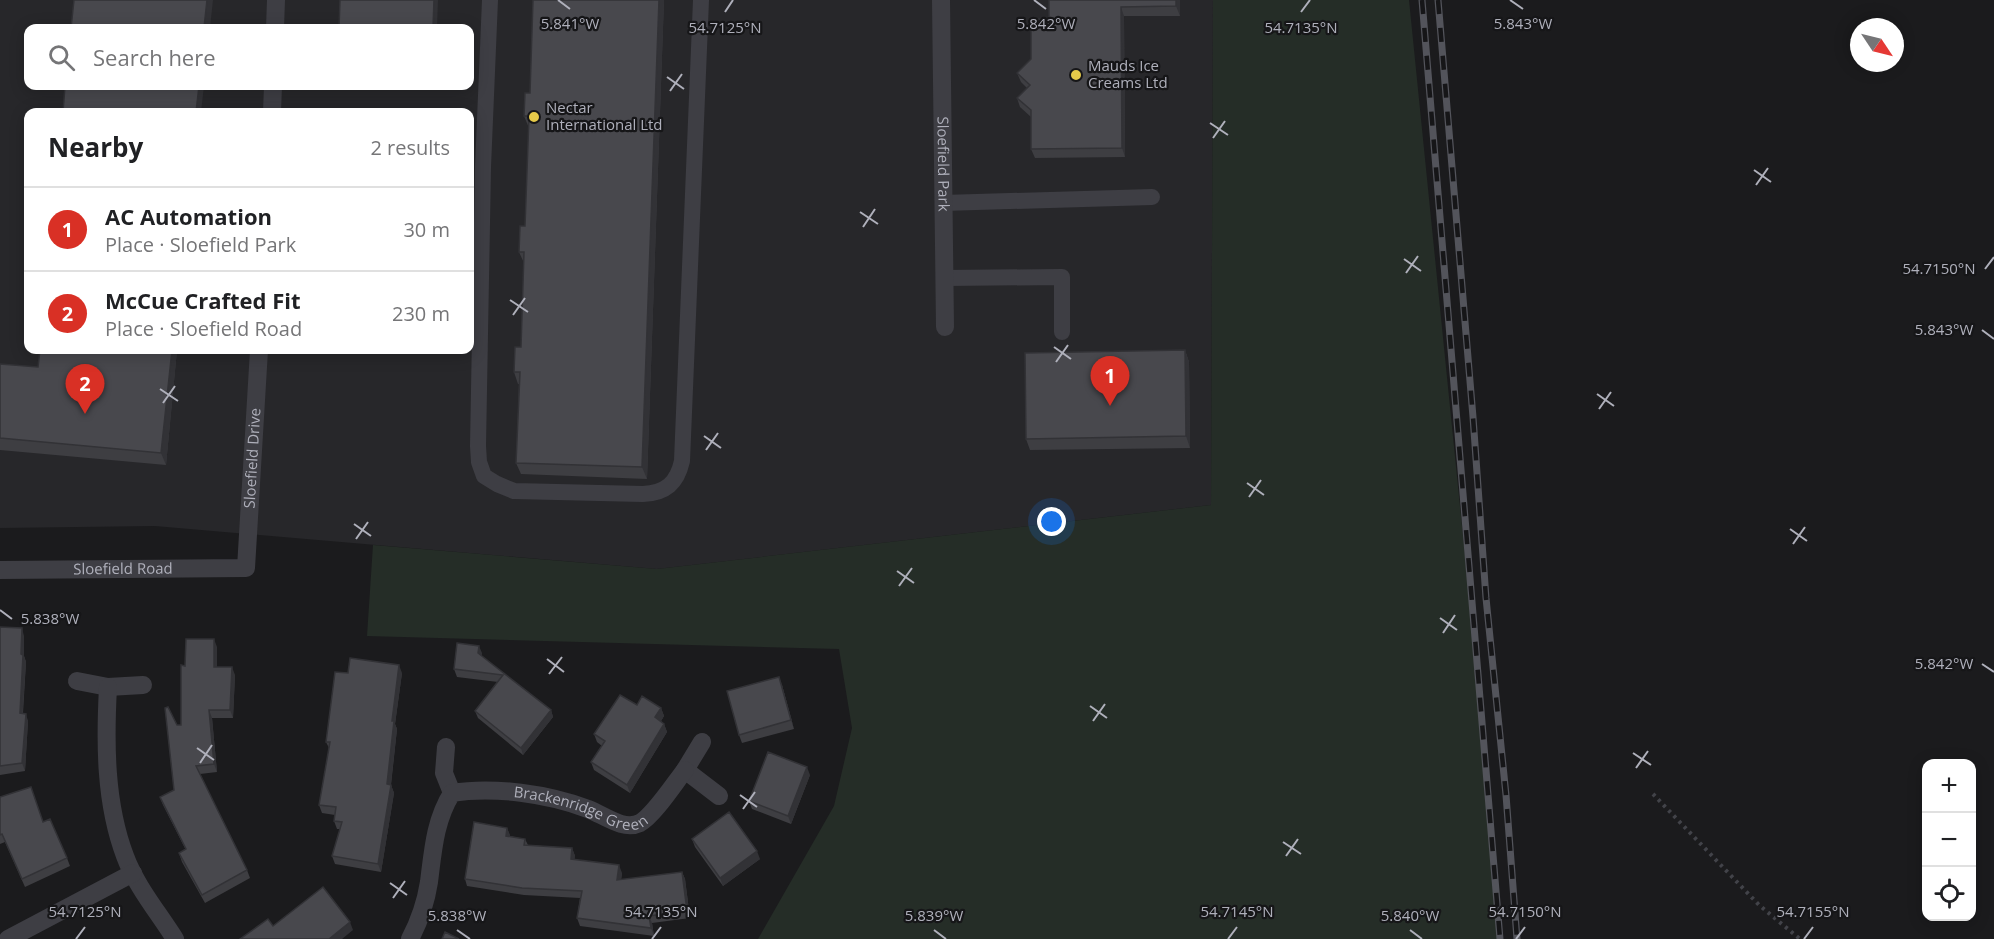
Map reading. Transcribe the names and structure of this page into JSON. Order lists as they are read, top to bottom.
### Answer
{
  "streets": {
    "street": [
      "Sloefield Park",
      "Sloefield Drive",
      "Sloefield Road",
      "Brackenridge Green"
    ]
  },
  "crossings": [
    ["Sloefield Drive", "Sloefield Road"]
  ],
  "places": ["Mauds Ice Creams Ltd", "Nectar International Ltd"],
  "north": "bottom right",
  "page": {
    "search": "Search here",
    "heading": ["Nearby", "2 results"],
    "list": [
      {
        "mark": "1",
        "name": "AC Automation",
        "note": "Place · Sloefield Park",
        "value": "30 m"
      },
      {
        "mark": "2",
        "name": "McCue Crafted Fit",
        "note": "Place · Sloefield Road",
        "value": "230 m"
      }
    ],
    "pins": ["1", "2"],
    "map_buttons": ["+", "−"]
  },
  "coordinates": [
    "5.841°W",
    "5.842°W",
    "5.843°W",
    "54.7125°N",
    "54.7135°N",
    "54.7150°N",
    "5.838°W",
    "54.7145°N",
    "54.7155°N",
    "5.839°W",
    "5.840°W"
  ]
}
